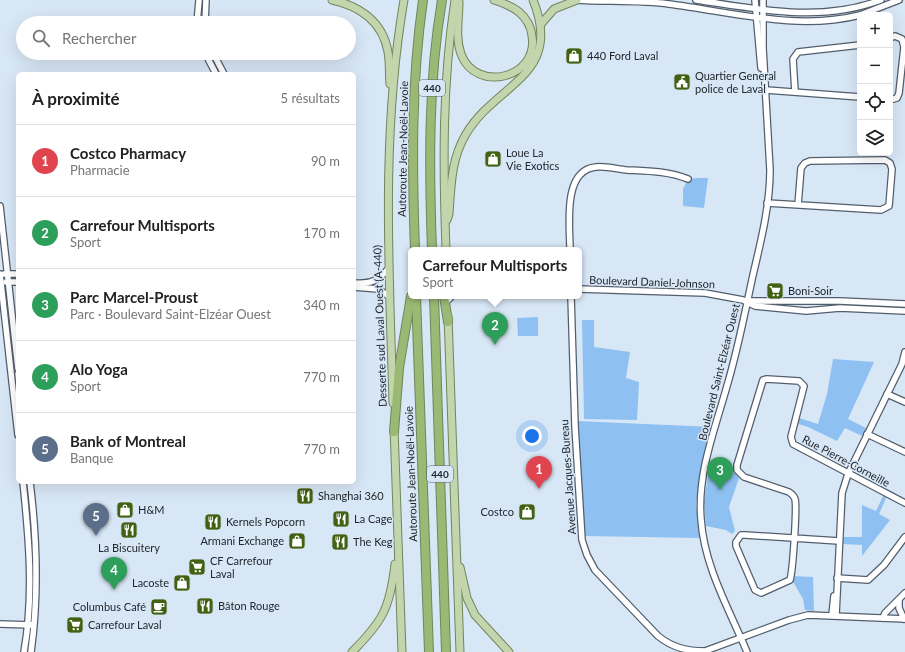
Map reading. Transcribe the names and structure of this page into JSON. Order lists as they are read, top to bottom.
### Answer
{
  "streets": {
    "highway": ["440", "Autoroute Jean-Noël-Lavoie"],
    "main road": ["Desserte sud Laval Ouest (A-440)"],
    "street": [
      "Boulevard Daniel-Johnson",
      "Boulevard Saint-Elzéar Ouest",
      "Rue Pierre-Corneille",
      "Avenue Jacques-Bureau"
    ]
  },
  "crossings": [
    ["Boulevard Daniel-Johnson", "Boulevard Saint-Elzéar Ouest"],
    ["Boulevard Saint-Elzéar Ouest", "Avenue Jacques-Bureau"]
  ],
  "places": {
    "shop": [
      "440 Ford Laval",
      "Loue La Vie Exotics",
      "H&M",
      "Costco",
      "Armani Exchange",
      "Lacoste"
    ],
    "public building": ["Quartier General police de Laval"],
    "supermarket": ["Boni-Soir", "CF Carrefour Laval", "Carrefour Laval"],
    "restaurant": [
      "Shanghai 360",
      "La Cage",
      "Kernels Popcorn",
      "La Biscuitery",
      "The Keg",
      "Bâton Rouge"
    ],
    "cafe": ["Columbus Café"]
  },
  "page": {
    "map_buttons": ["+", "−"],
    "search": "Rechercher",
    "heading": ["À proximité", "5 résultats"],
    "list": [
      {
        "mark": "1",
        "name": "Costco Pharmacy",
        "note": "Pharmacie",
        "value": "90 m"
      },
      {
        "mark": "2",
        "name": "Carrefour Multisports",
        "note": "Sport",
        "value": "170 m"
      },
      {
        "mark": "3",
        "name": "Parc Marcel-Proust",
        "note": "Parc · Boulevard Saint-Elzéar Ouest",
        "value": "340 m"
      },
      {
        "mark": "4",
        "name": "Alo Yoga",
        "note": "Sport",
        "value": "770 m"
      },
      {
        "mark": "5",
        "name": "Bank of Montreal",
        "note": "Banque",
        "value": "770 m"
      }
    ],
    "popup": ["Carrefour Multisports", "Sport"],
    "pins": [
      "2",
      "1",
      "3",
      "5",
      "4"
    ]
  }
}
